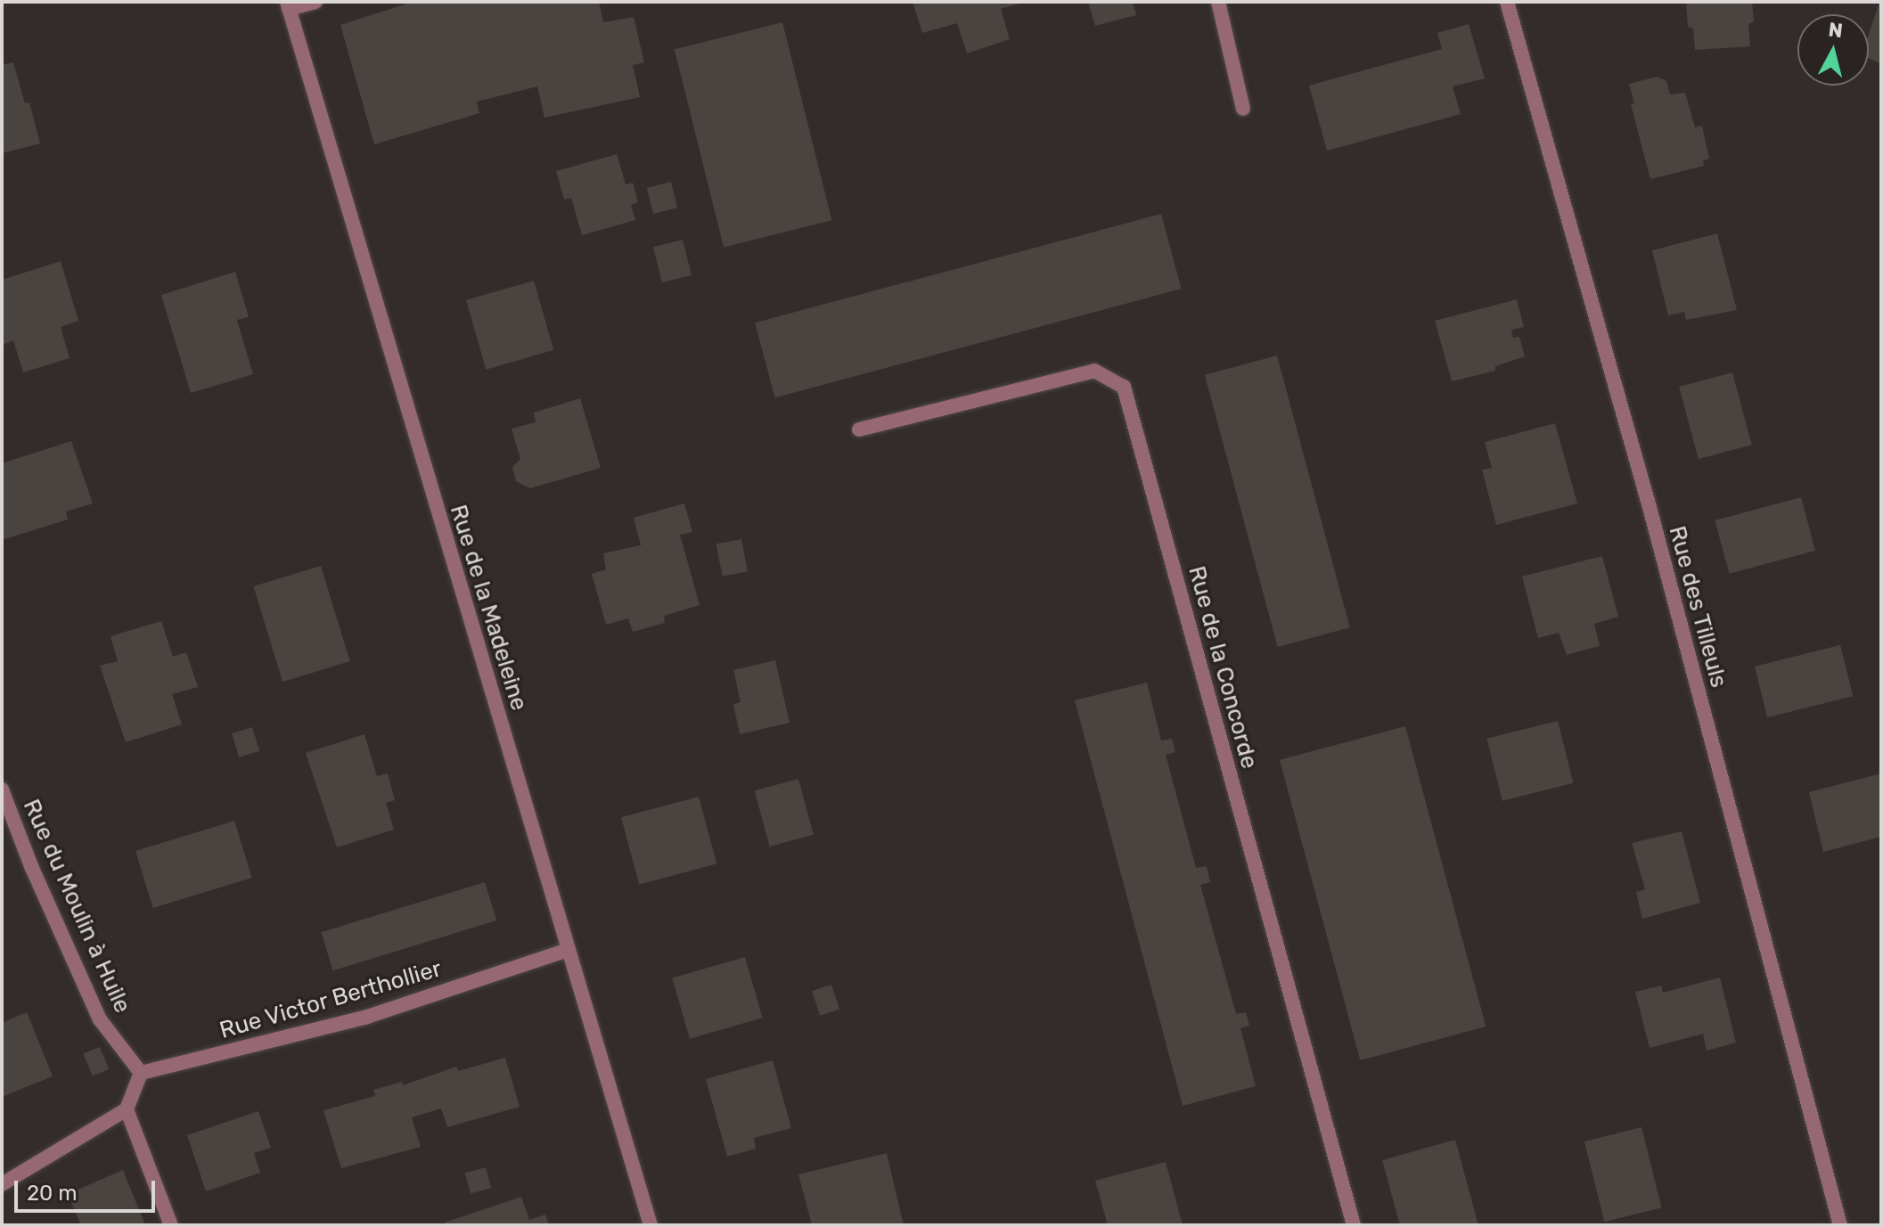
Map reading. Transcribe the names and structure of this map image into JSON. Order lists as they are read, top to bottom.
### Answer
{
  "streets": {
    "street": [
      "Rue des Tilleuls",
      "Rue de la Madeleine",
      "Rue de la Concorde",
      "Rue du Moulin à Huile",
      "Rue Victor Berthollier"
    ]
  },
  "crossings": [
    ["Rue de la Madeleine", "Rue Victor Berthollier"],
    ["Rue du Moulin à Huile", "Rue Victor Berthollier"]
  ],
  "scale_bar": "20 m",
  "north": "top"
}
